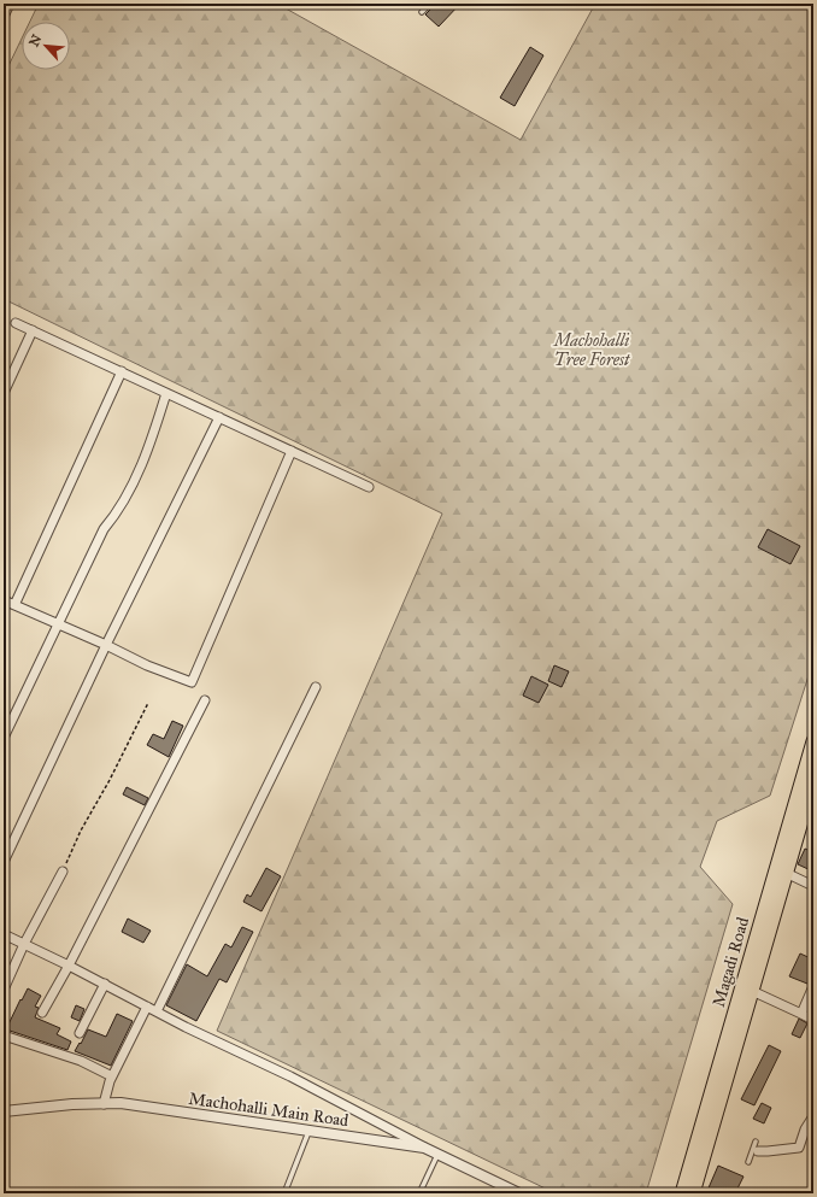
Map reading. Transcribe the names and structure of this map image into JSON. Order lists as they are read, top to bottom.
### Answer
{
  "streets": {
    "main road": ["Magadi Road"],
    "street": ["Machohalli Main Road"]
  },
  "parks": ["Machohalli Tree Forest"],
  "north": "top left"
}
